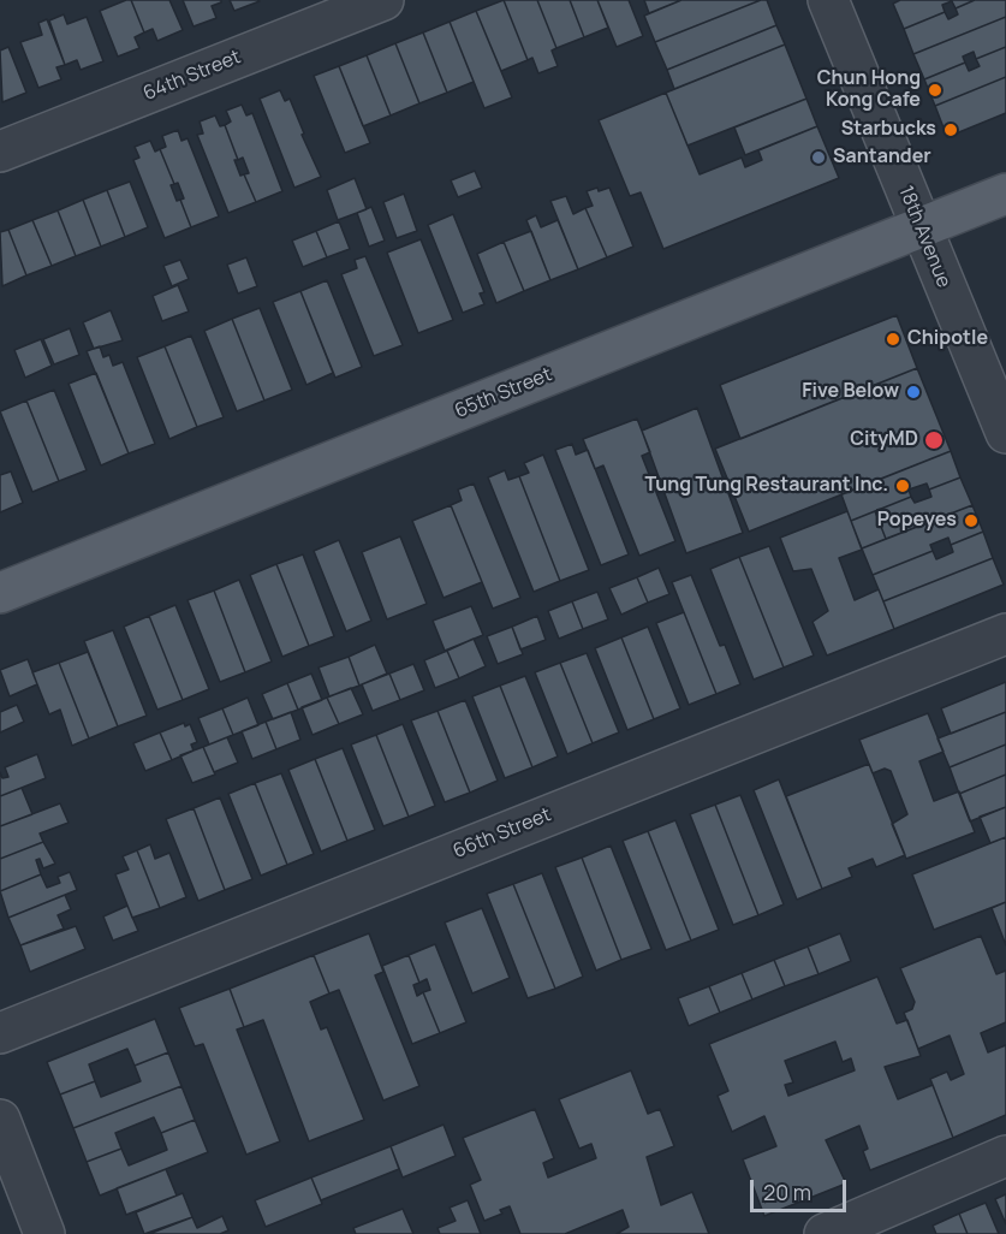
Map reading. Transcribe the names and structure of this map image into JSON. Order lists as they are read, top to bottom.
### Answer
{
  "streets": {
    "main road": ["65th Street"],
    "street": ["64th Street", "18th Avenue", "66th Street"]
  },
  "crossings": [
    ["18th Avenue", "65th Street"]
  ],
  "places": [
    "Chun Hong Kong Cafe",
    "Starbucks",
    "Santander",
    "Chipotle",
    "Five Below",
    "CityMD",
    "Tung Tung Restaurant Inc.",
    "Popeyes"
  ],
  "scale_bar": "20 m"
}
